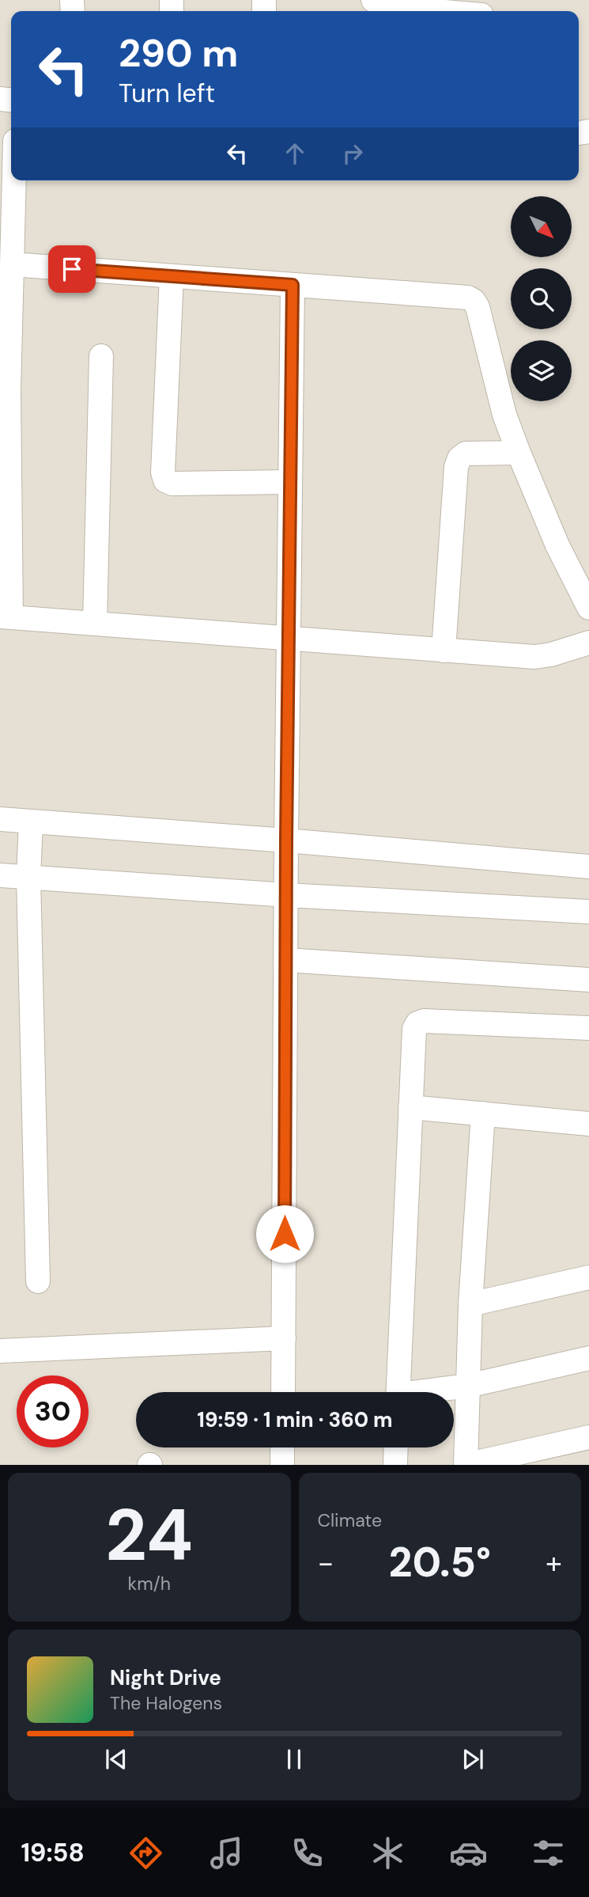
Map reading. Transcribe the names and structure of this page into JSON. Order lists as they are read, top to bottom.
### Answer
{
  "north": "bottom right",
  "page": {
    "turn": ["290 m", "Turn left"],
    "limit": "30",
    "trip": "19:59 · 1 min · 360 m",
    "tile": [
      ["24", "km/h"],
      "Climate"
    ],
    "heat": ["−", "20.5°", "+"],
    "song": ["Night Drive", "The Halogens"],
    "tabs": "19:58"
  }
}
